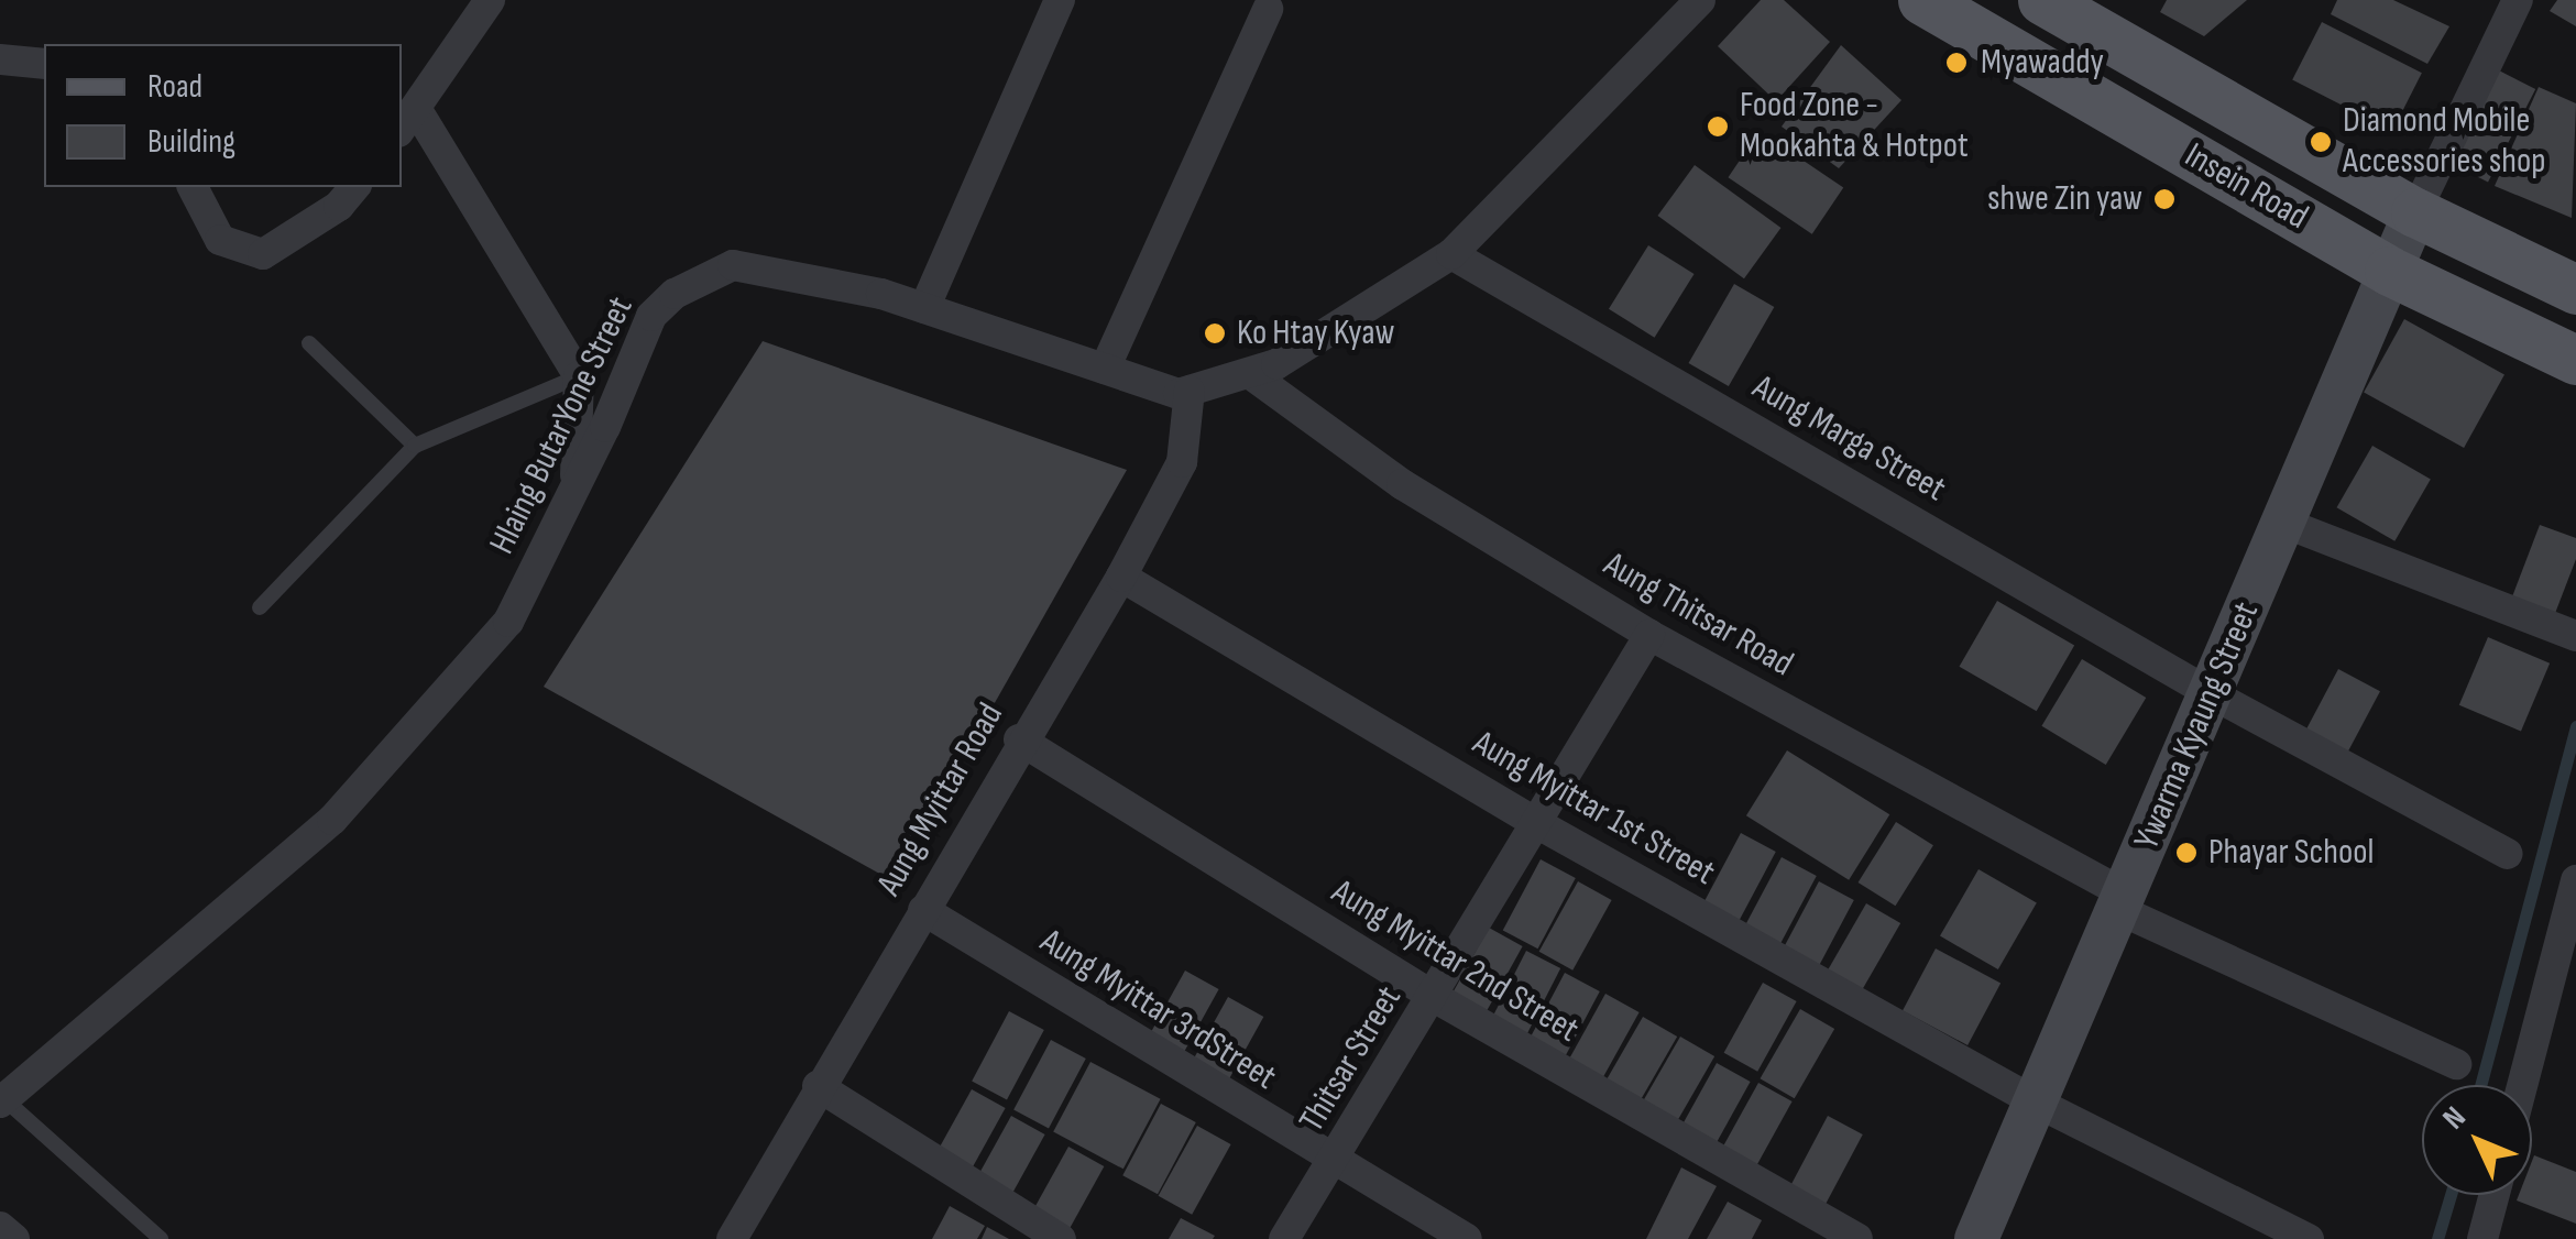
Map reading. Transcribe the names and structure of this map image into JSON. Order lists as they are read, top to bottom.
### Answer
{
  "streets": {
    "main road": ["Insein Road", "Ywarma Kyaung Street"],
    "street": [
      "Hlaing ButarYone Street",
      "Aung Marga Street",
      "Aung Thitsar Road",
      "Aung Myittar Road",
      "Aung Myittar 1st Street",
      "Aung Myittar 2nd Street",
      "Aung Myittar 3rdStreet",
      "Thitsar Street"
    ]
  },
  "crossings": [
    ["Insein Road", "Ywarma Kyaung Street"],
    ["Hlaing ButarYone Street", "Aung Marga Street"],
    ["Hlaing ButarYone Street", "Aung Thitsar Road"],
    ["Hlaing ButarYone Street", "Aung Myittar Road"],
    ["Aung Marga Street", "Ywarma Kyaung Street"],
    ["Aung Thitsar Road", "Ywarma Kyaung Street"],
    ["Aung Thitsar Road", "Thitsar Street"],
    ["Ywarma Kyaung Street", "Aung Myittar 1st Street"],
    ["Aung Myittar Road", "Aung Myittar 1st Street"],
    ["Aung Myittar Road", "Aung Myittar 2nd Street"],
    ["Aung Myittar Road", "Aung Myittar 3rdStreet"],
    ["Aung Myittar 1st Street", "Thitsar Street"],
    ["Aung Myittar 2nd Street", "Thitsar Street"],
    ["Aung Myittar 3rdStreet", "Thitsar Street"]
  ],
  "places": [
    "Myawaddy",
    "Food Zone - Mookahta & Hotpot",
    "Diamond Mobile Accessories shop",
    "shwe Zin yaw",
    "Ko Htay Kyaw",
    "Phayar School"
  ],
  "legend": ["Road", "Building"],
  "north": "top left"
}
